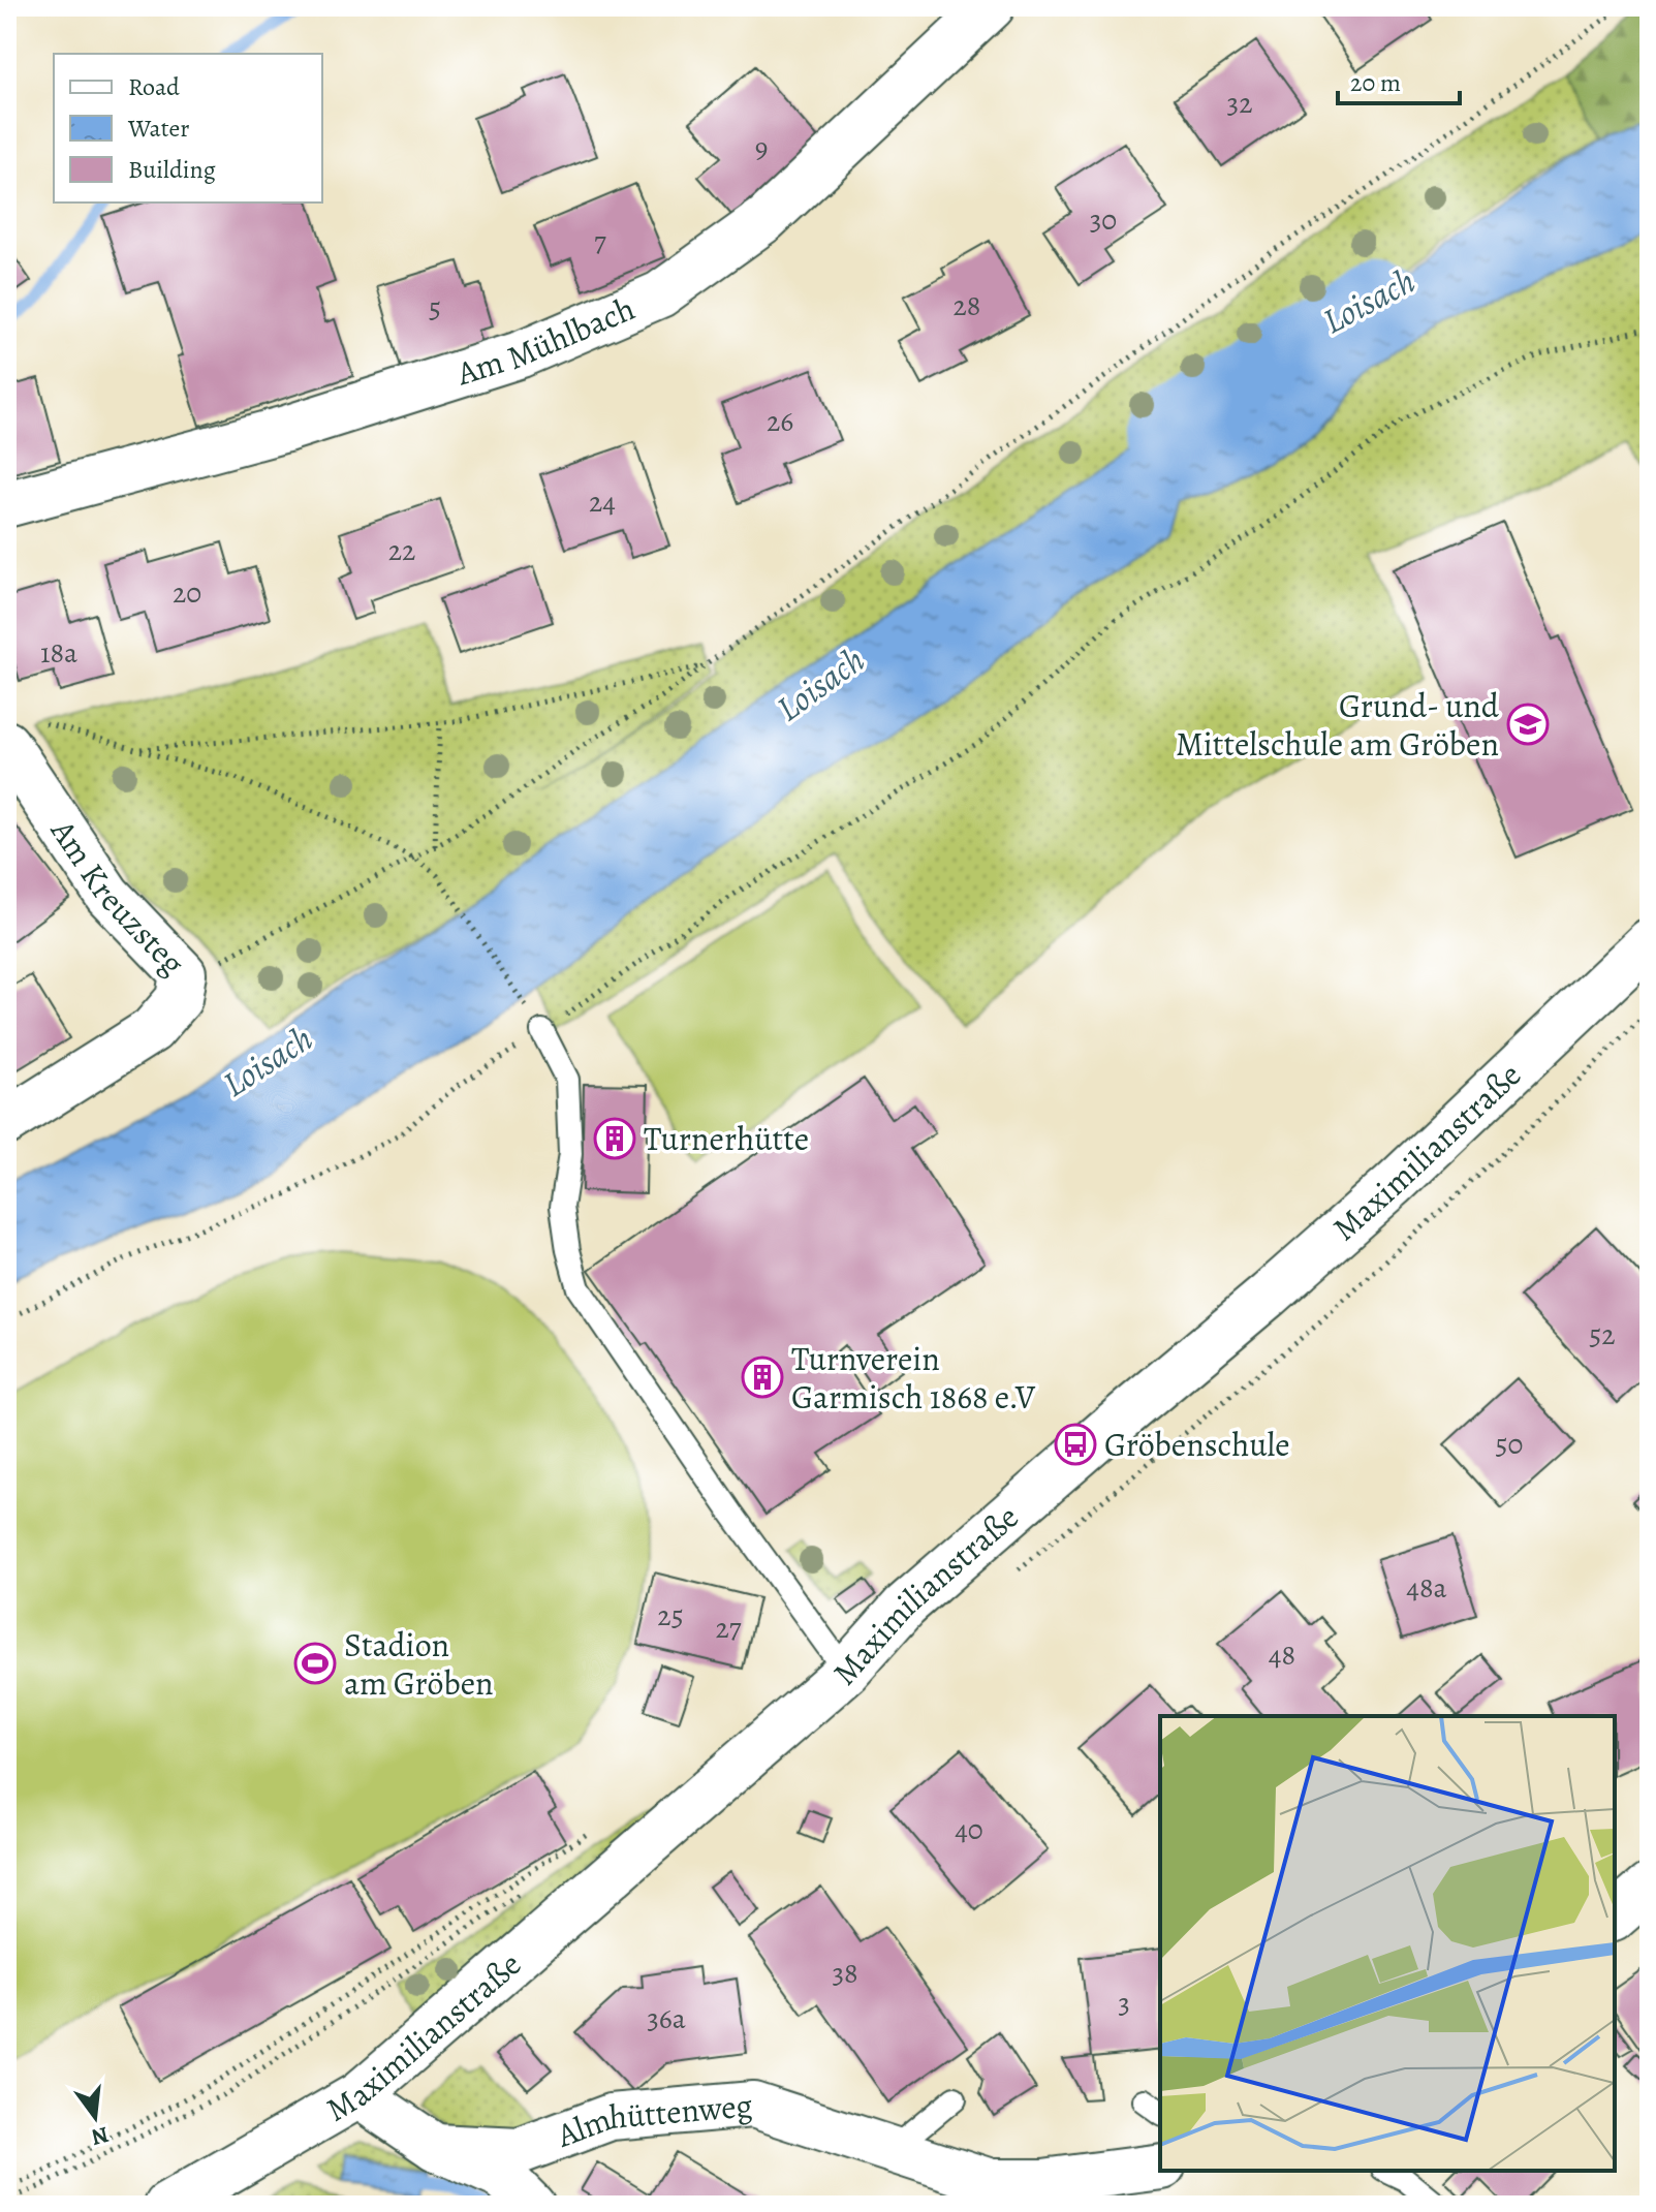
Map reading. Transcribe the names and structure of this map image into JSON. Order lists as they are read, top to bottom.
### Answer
{
  "streets": {
    "street": [
      "Am Mühlbach",
      "Am Kreuzsteg",
      "Maximilianstraße",
      "Almhüttenweg"
    ]
  },
  "water": ["Loisach"],
  "places": {
    "school or university": ["Grund- und Mittelschule am Gröben"],
    "building": ["Turnerhütte", "Turnverein Garmisch 1868 e.V"],
    "bus stop": ["Gröbenschule"],
    "sports": ["Stadion am Gröben"]
  },
  "house_numbers": [
    "32",
    "9",
    "30",
    "7",
    "28",
    "5",
    "26",
    "24",
    "22",
    "20",
    "18a",
    "52",
    "50",
    "48a",
    "25",
    "27",
    "48",
    "40",
    "38",
    "3",
    "36a"
  ],
  "legend": ["Road", "Water", "Building"],
  "scale_bar": "20 m",
  "north": "bottom"
}
